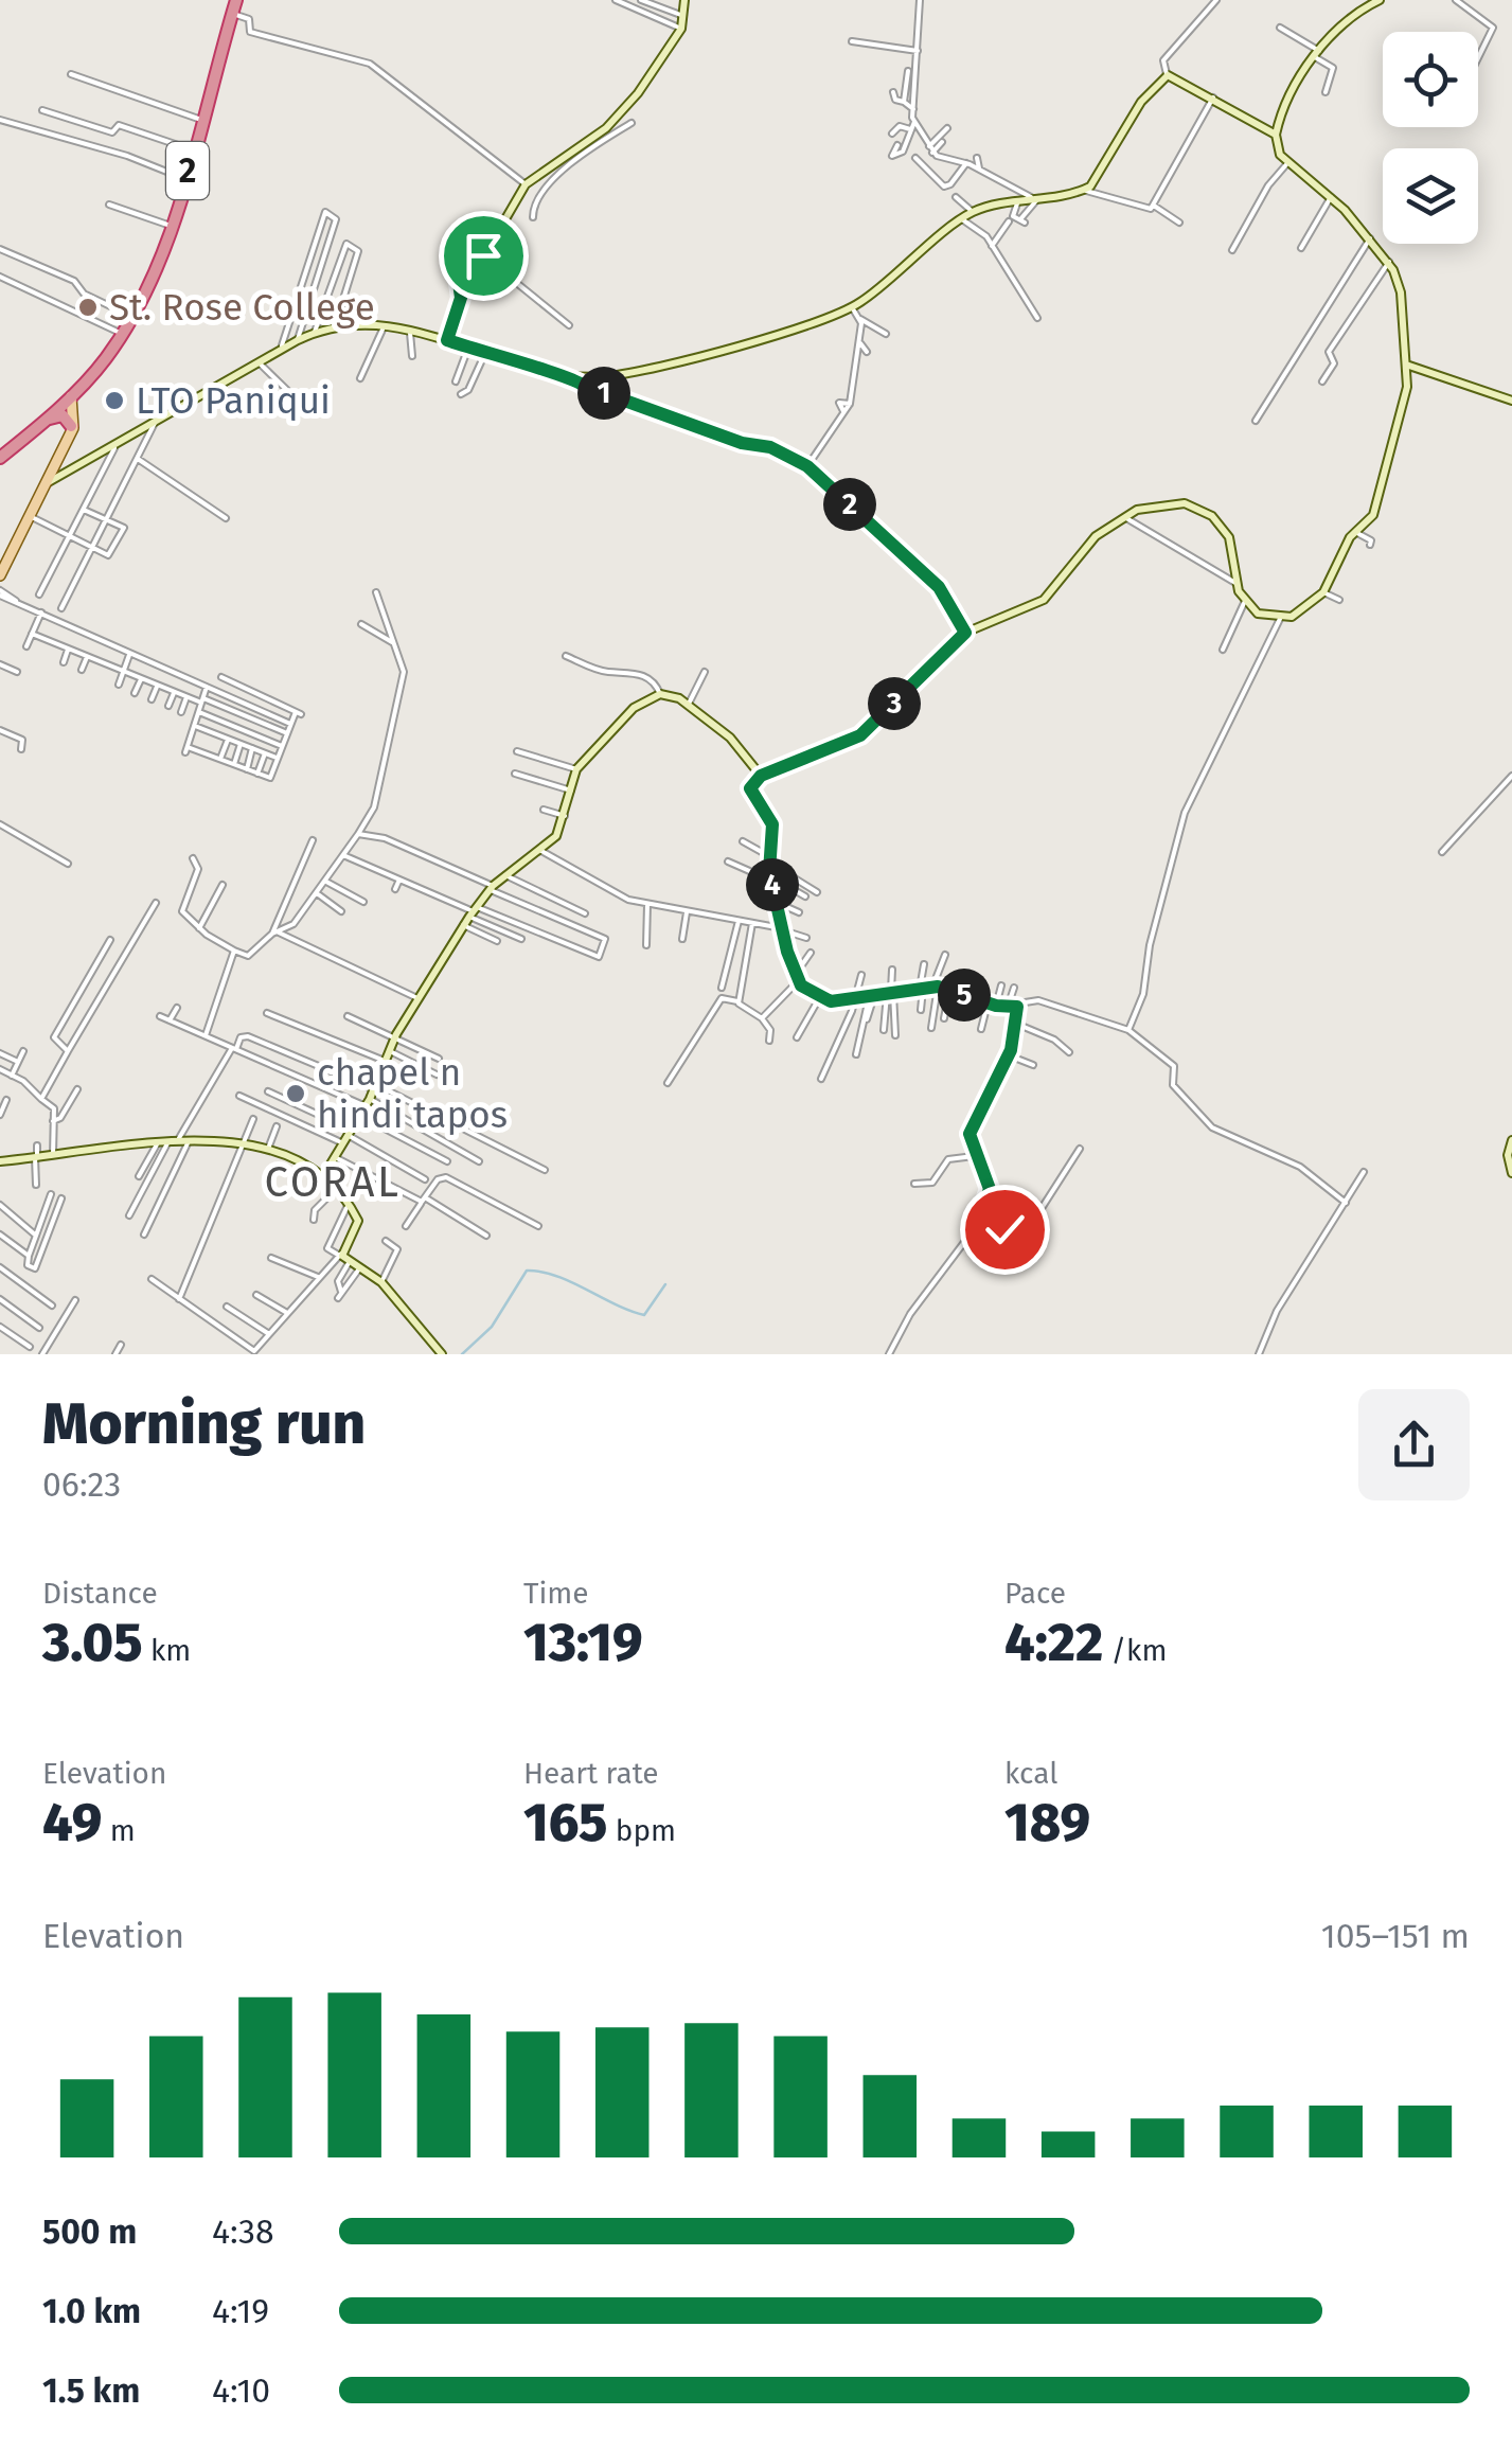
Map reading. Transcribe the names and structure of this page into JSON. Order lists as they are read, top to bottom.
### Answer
{
  "streets": {
    "highway": ["2"]
  },
  "districts": ["CORAL"],
  "places": ["St. Rose College", "LTO Paniqui", "chapel n hindi tapos"],
  "page": {
    "pins": [
      "1",
      "2",
      "3",
      "4",
      "5"
    ],
    "heading": ["Morning run", "06:23"],
    "stats": [
      ["Distance", "3.05 km"],
      ["Time", "13:19"],
      ["Pace", "4:22 /km"],
      ["Elevation", "49 m"],
      ["Heart rate", "165 bpm"],
      ["kcal", "189"]
    ],
    "chart": ["Elevation", "105–151 m"],
    "list": [
      {
        "name": "500 m",
        "note": "4:38"
      },
      {
        "name": "1.0 km",
        "note": "4:19"
      },
      {
        "name": "1.5 km",
        "note": "4:10"
      }
    ]
  }
}
